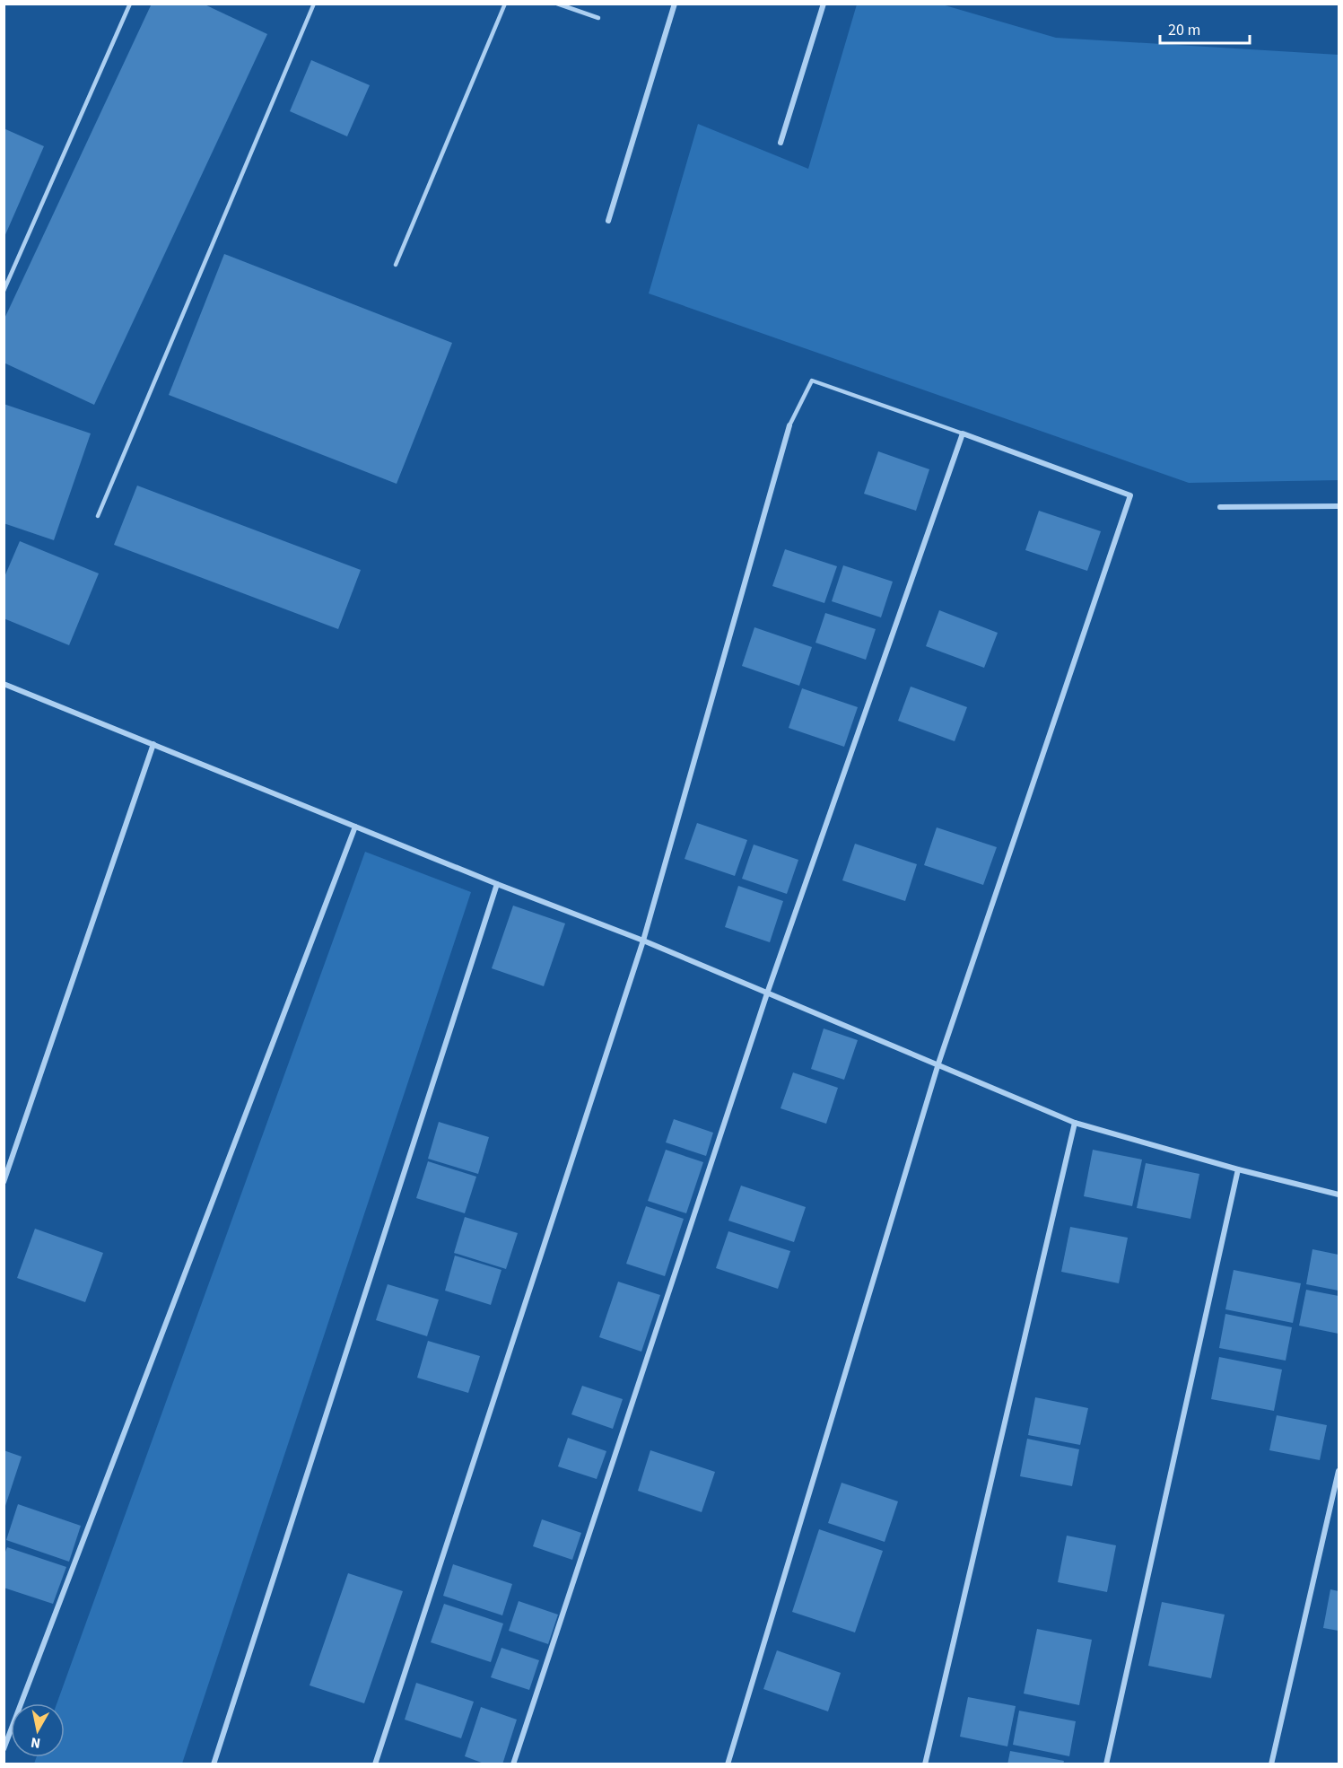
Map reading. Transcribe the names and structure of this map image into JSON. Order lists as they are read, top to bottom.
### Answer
{
  "scale_bar": "20 m",
  "north": "bottom"
}
